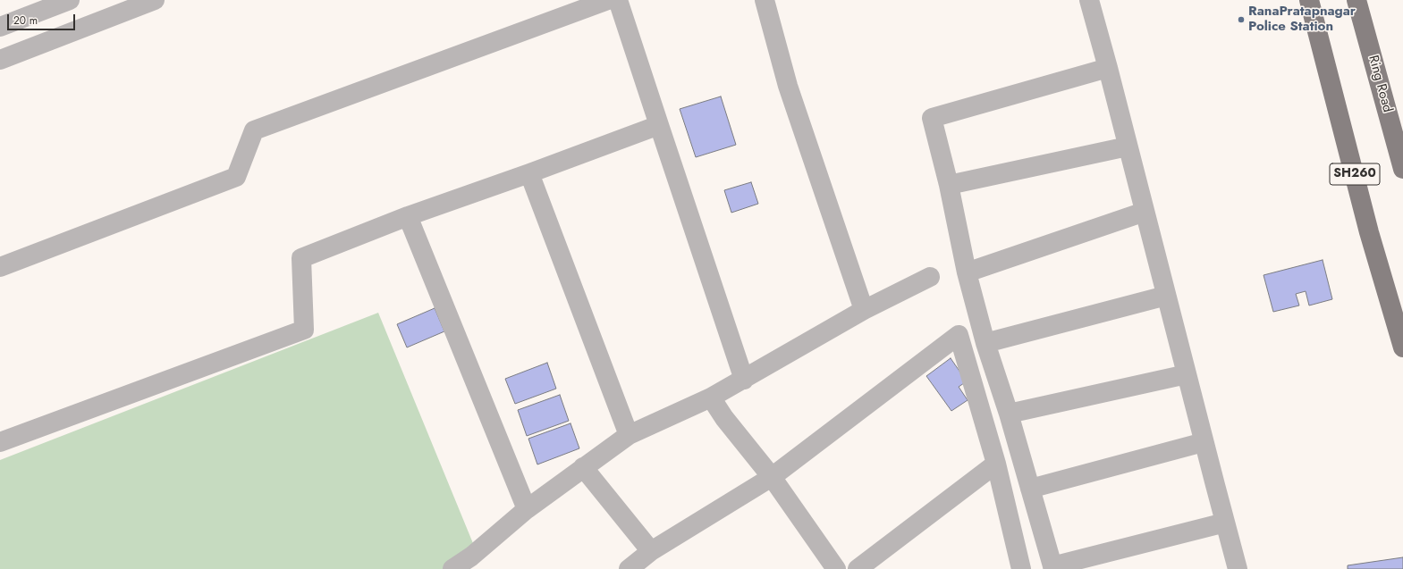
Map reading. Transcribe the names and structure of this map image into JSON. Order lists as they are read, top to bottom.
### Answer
{
  "streets": {
    "main road": ["Ring Road", "SH260"]
  },
  "places": ["RanaPratapnagar Police Station"],
  "scale_bar": "20 m"
}
